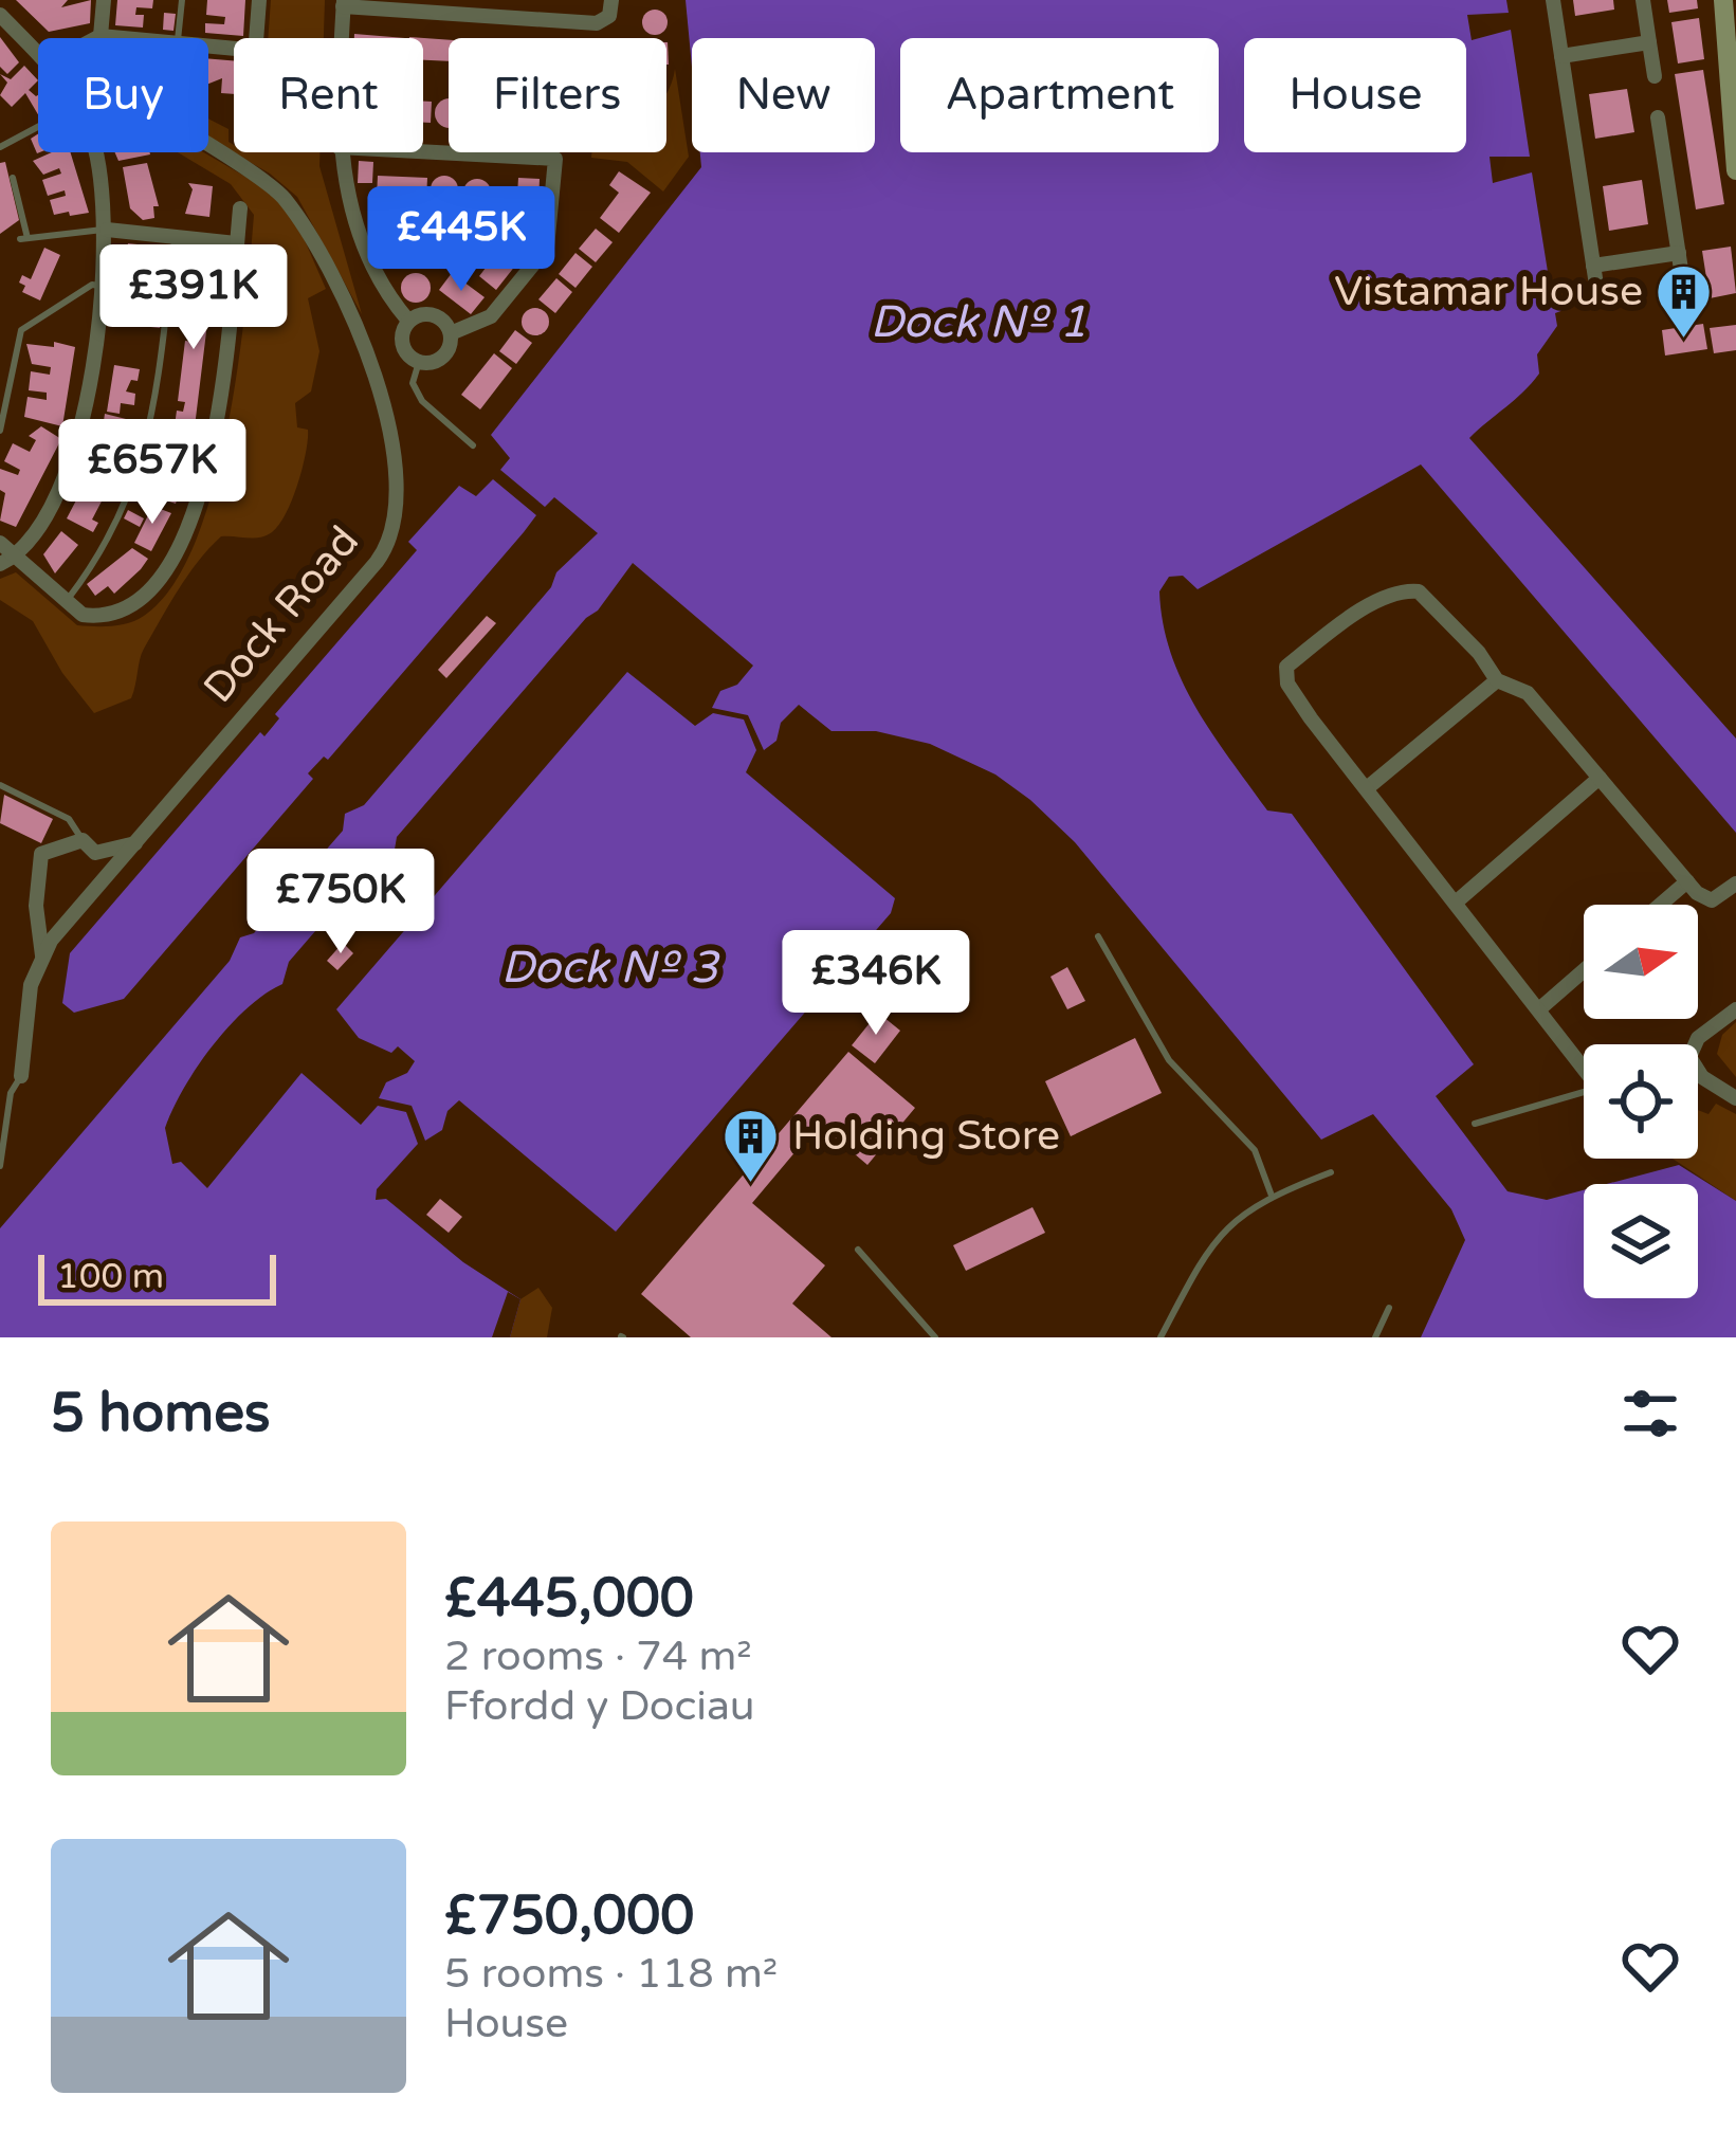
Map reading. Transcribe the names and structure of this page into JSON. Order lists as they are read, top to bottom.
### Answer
{
  "streets": {
    "street": ["Dock Road"]
  },
  "water": ["Dock Nº 1", "Dock Nº 3"],
  "places": {
    "building": ["Vistamar House", "Holding Store"]
  },
  "scale_bar": "100 m",
  "north": "right",
  "page": {
    "chip": [
      "Buy",
      "Rent",
      "Filters",
      "New",
      "Apartment",
      "House"
    ],
    "price": [
      "£445K",
      "£391K",
      "£657K",
      "£750K",
      "£346K"
    ],
    "scale": "100 m",
    "heading": "5 homes",
    "list": [
      {
        "name": "£445,000",
        "note": "2 rooms · 74 m² · Ffordd y Dociau"
      },
      {
        "name": "£750,000",
        "note": "5 rooms · 118 m² · House"
      }
    ]
  }
}
